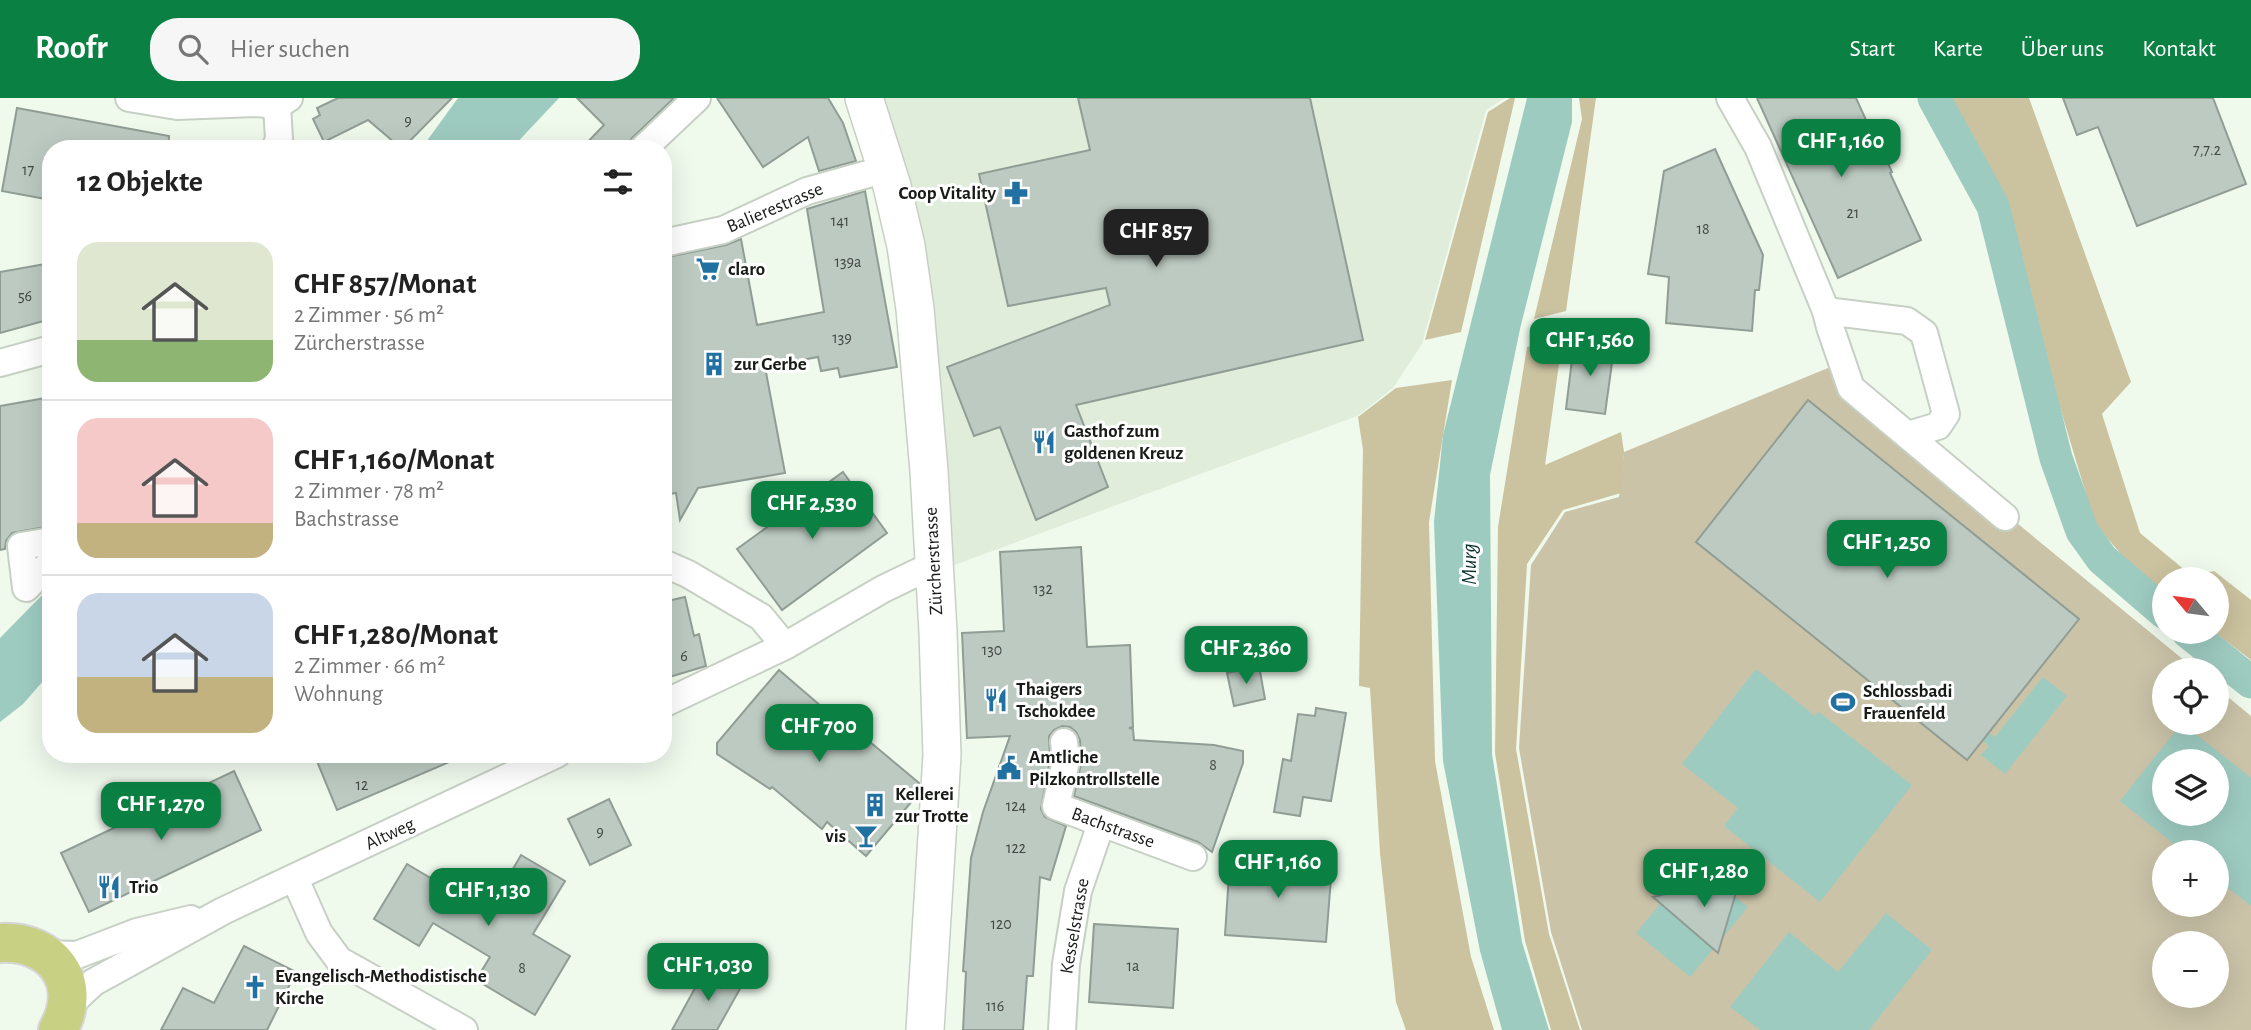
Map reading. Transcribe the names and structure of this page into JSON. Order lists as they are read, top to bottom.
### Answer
{
  "streets": {
    "main road": ["Zürcherstrasse"],
    "street": [
      "Balierestrasse",
      "Bachstrasse",
      "Altweg",
      "Kesselstrasse"
    ]
  },
  "crossings": [
    ["Balierestrasse", "Zürcherstrasse"],
    ["Bachstrasse", "Kesselstrasse"]
  ],
  "water": ["Murg"],
  "places": {
    "pharmacy": ["Coop Vitality"],
    "supermarket": ["claro"],
    "building": ["zur Gerbe", "Kellerei zur Trotte"],
    "restaurant": ["Gasthof zum goldenen Kreuz", "Thaigers Tschokdee", "Trio"],
    "sports": ["Schlossbadi Frauenfeld"],
    "public building": ["Amtliche Pilzkontrollstelle"],
    "bar": ["vis"],
    "church": ["Evangelisch-Methodistische Kirche"]
  },
  "house_numbers": [
    "9",
    "7,7.2",
    "17",
    "21",
    "141",
    "18",
    "139a",
    "56",
    "139",
    "132",
    "130",
    "6",
    "8",
    "12",
    "124",
    "9",
    "122",
    "120",
    "1a",
    "8",
    "116"
  ],
  "north": "top left",
  "page": {
    "header": "Roofr",
    "search": "Hier suchen",
    "nav": [
      "Start",
      "Karte",
      "Über uns",
      "Kontakt"
    ],
    "price": [
      "CHF 1,160",
      "CHF 857",
      "CHF 1,560",
      "CHF 2,530",
      "CHF 1,250",
      "CHF 2,360",
      "CHF 700",
      "CHF 1,270",
      "CHF 1,160",
      "CHF 1,280",
      "CHF 1,130",
      "CHF 1,030"
    ],
    "heading": "12 Objekte",
    "list": [
      {
        "name": "CHF 857/Monat",
        "note": "2 Zimmer · 56 m² · Zürcherstrasse"
      },
      {
        "name": "CHF 1,160/Monat",
        "note": "2 Zimmer · 78 m² · Bachstrasse"
      },
      {
        "name": "CHF 1,280/Monat",
        "note": "2 Zimmer · 66 m² · Wohnung"
      }
    ],
    "map_buttons": ["+", "−"]
  }
}
